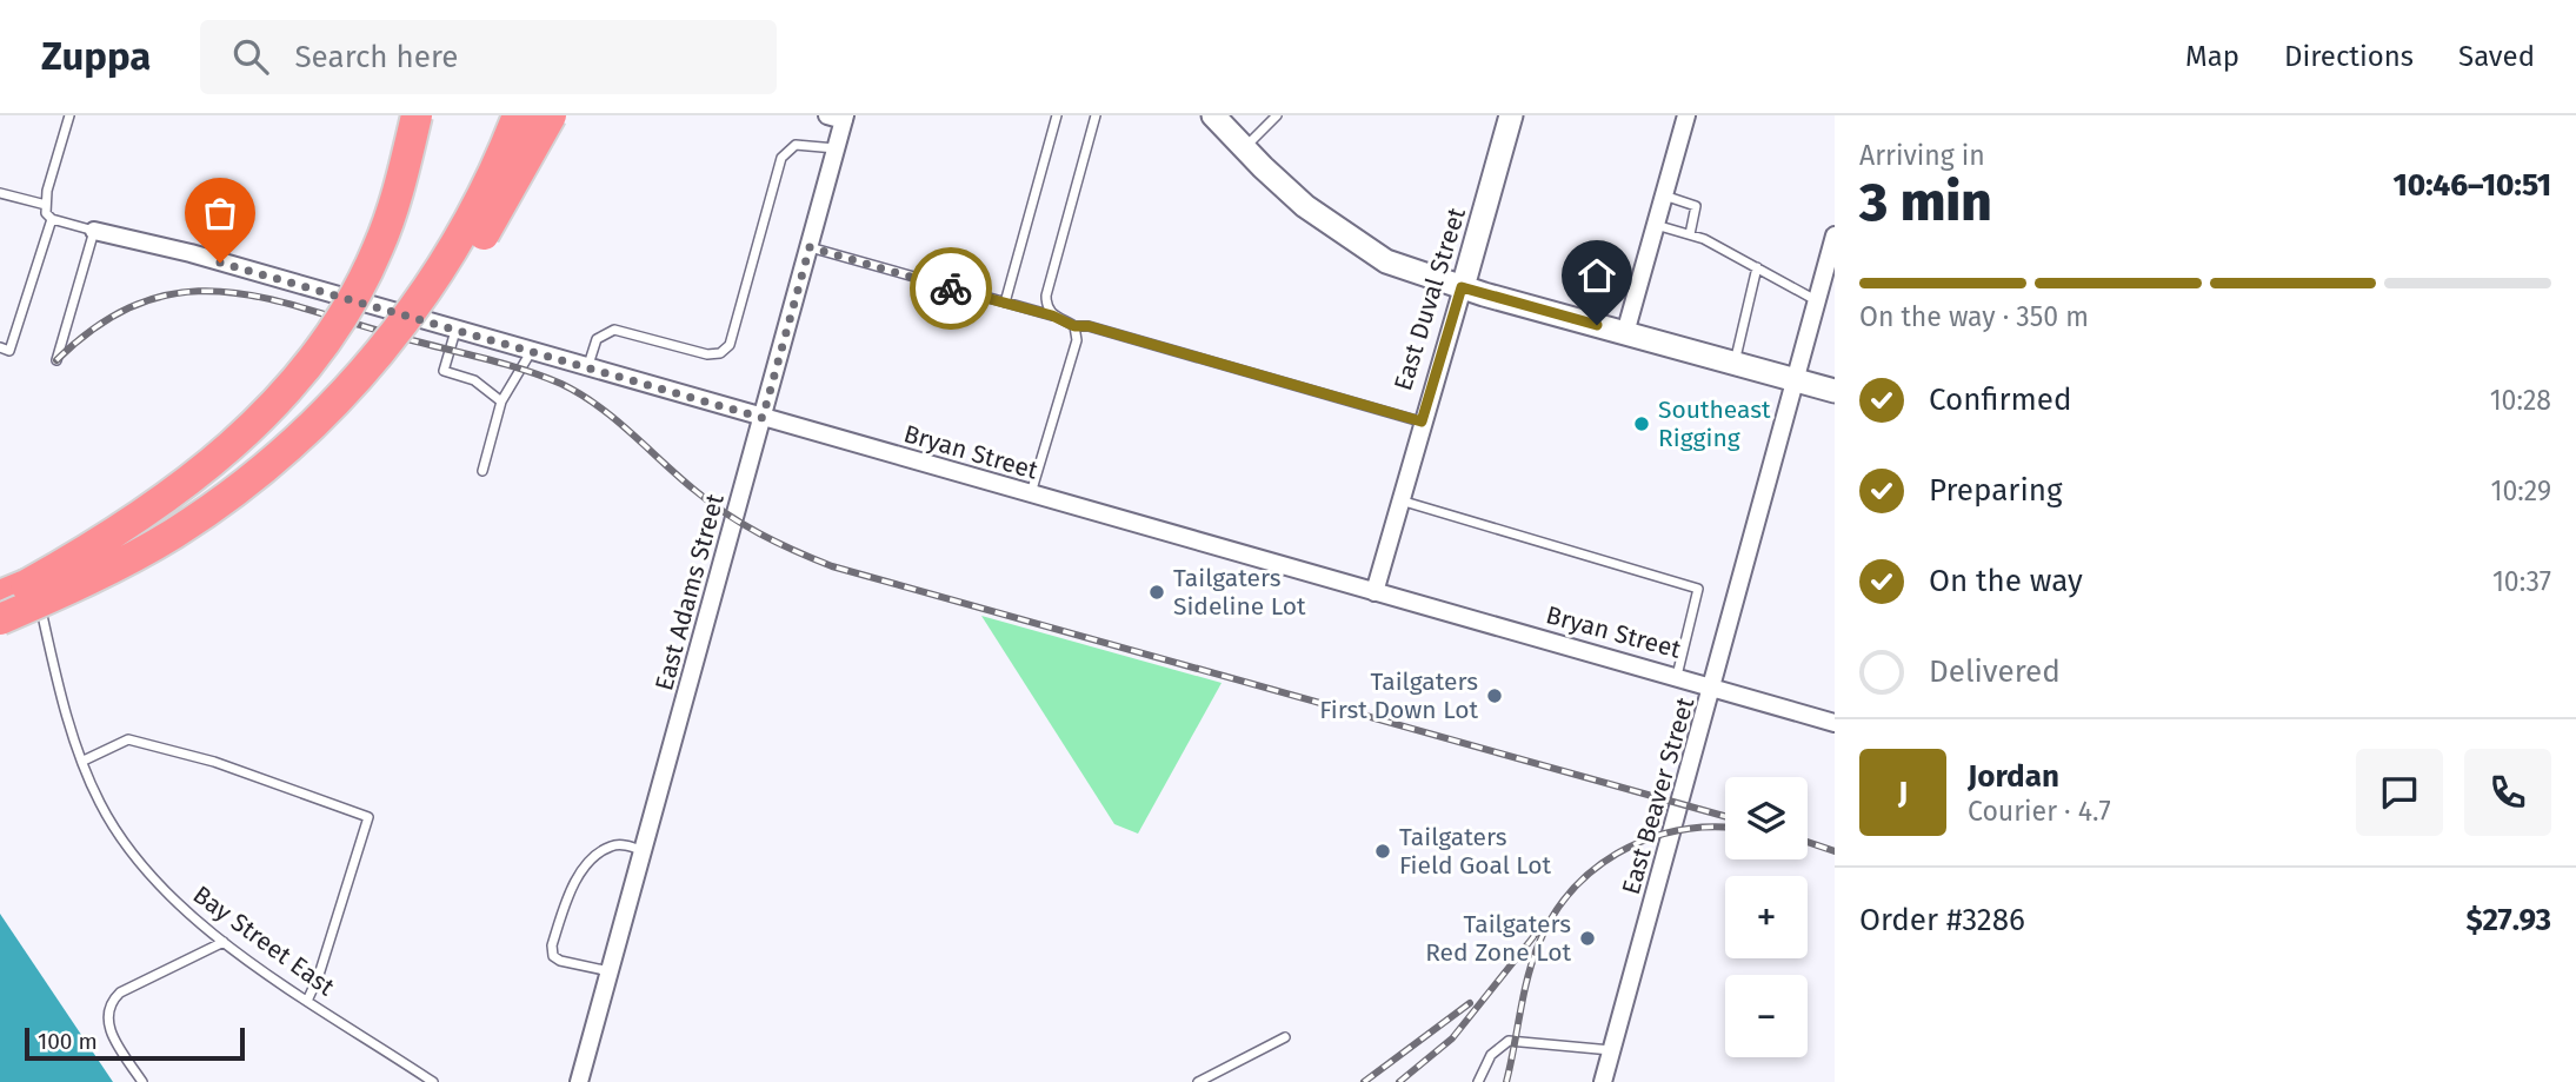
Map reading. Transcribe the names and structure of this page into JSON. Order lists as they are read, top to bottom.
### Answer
{
  "streets": {
    "street": [
      "East Duval Street",
      "Bryan Street",
      "East Adams Street",
      "East Beaver Street"
    ],
    "lane": ["Bay Street East"]
  },
  "crossings": [
    ["East Duval Street", "Bryan Street"],
    ["Bryan Street", "East Adams Street"],
    ["Bryan Street", "East Beaver Street"]
  ],
  "places": [
    "Southeast Rigging",
    "Tailgaters Sideline Lot",
    "Tailgaters First Down Lot",
    "Tailgaters Field Goal Lot",
    "Tailgaters Red Zone Lot"
  ],
  "scale_bar": "100 m",
  "page": {
    "header": "Zuppa",
    "search": "Search here",
    "nav": ["Map", "Directions", "Saved"],
    "heading": ["3 min", "Arriving in", "10:46–10:51"],
    "panel": [
      "Jordan",
      "Courier · 4.7",
      "Order #3286",
      "$27.93"
    ],
    "bar": "On the way · 350 m",
    "list": [
      ["Confirmed", "10:28"],
      ["Preparing", "10:29"],
      ["On the way", "10:37"],
      "Delivered"
    ],
    "round": "J",
    "map_buttons": ["+", "−"],
    "scale": "100 m"
  }
}
